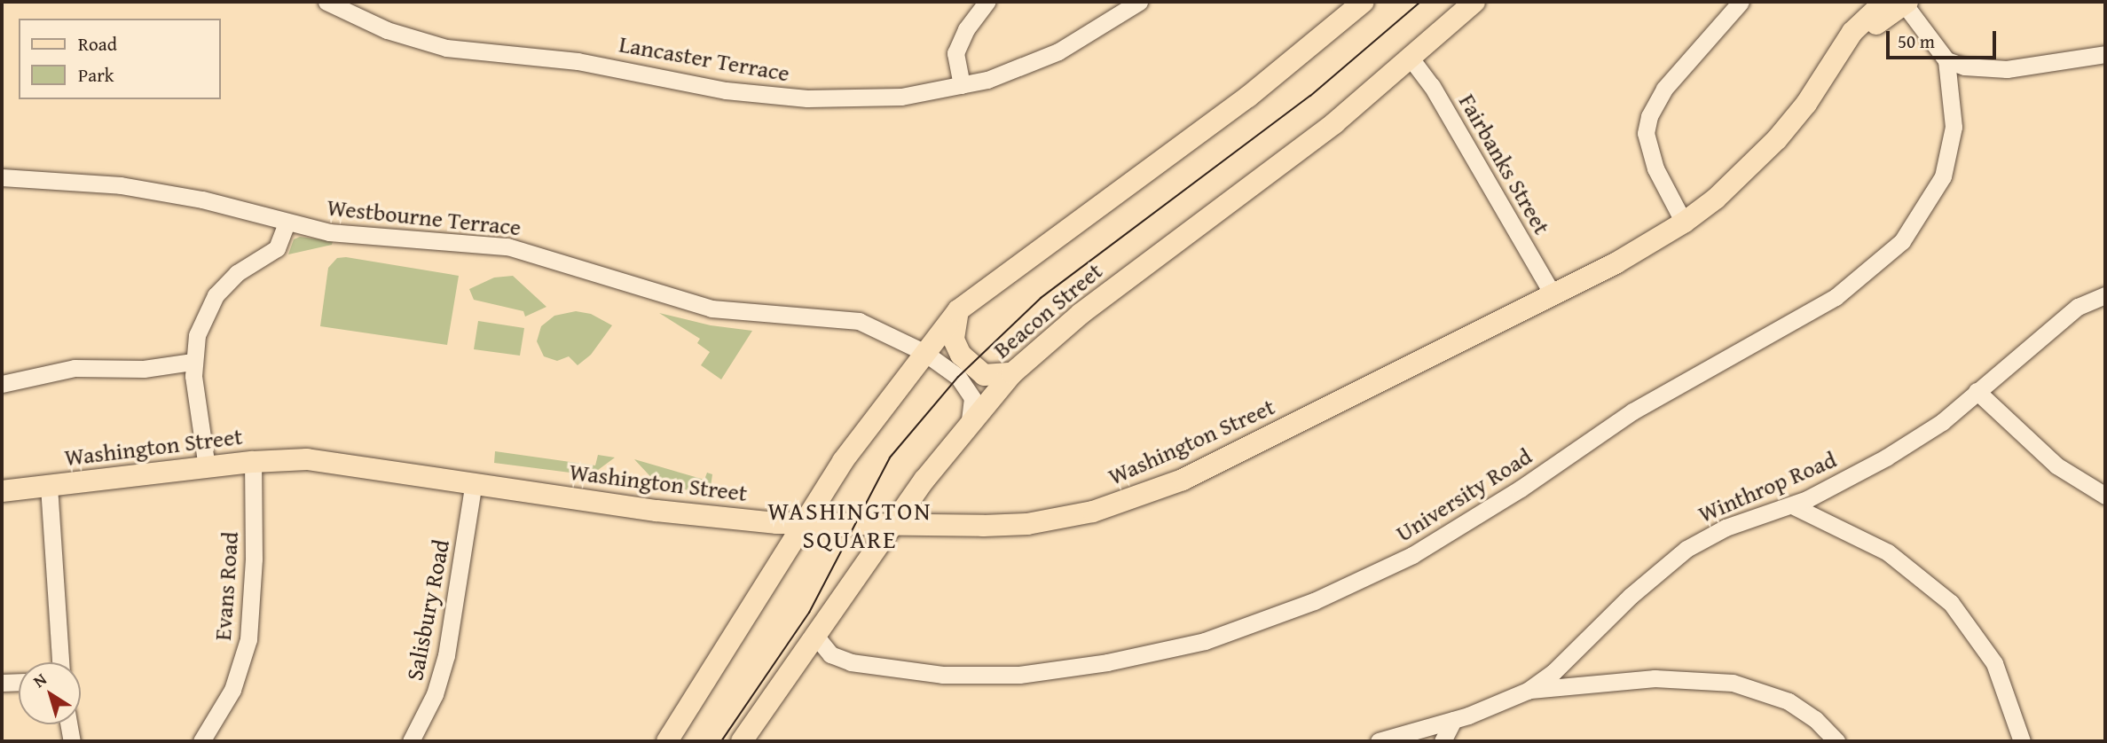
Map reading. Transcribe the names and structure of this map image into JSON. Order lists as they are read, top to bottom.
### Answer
{
  "streets": {
    "main road": ["Beacon Street", "Washington Street"],
    "street": [
      "Lancaster Terrace",
      "Fairbanks Street",
      "Westbourne Terrace",
      "Winthrop Road",
      "University Road",
      "Evans Road",
      "Salisbury Road"
    ]
  },
  "crossings": [
    ["Fairbanks Street", "Beacon Street"],
    ["Fairbanks Street", "Washington Street"],
    ["Westbourne Terrace", "Beacon Street"],
    ["Beacon Street", "Washington Street"],
    ["Beacon Street", "University Road"],
    ["Washington Street", "Evans Road"],
    ["Washington Street", "Salisbury Road"]
  ],
  "districts": ["WASHINGTON SQUARE"],
  "legend": ["Road", "Park"],
  "scale_bar": "50 m",
  "north": "top left"
}
